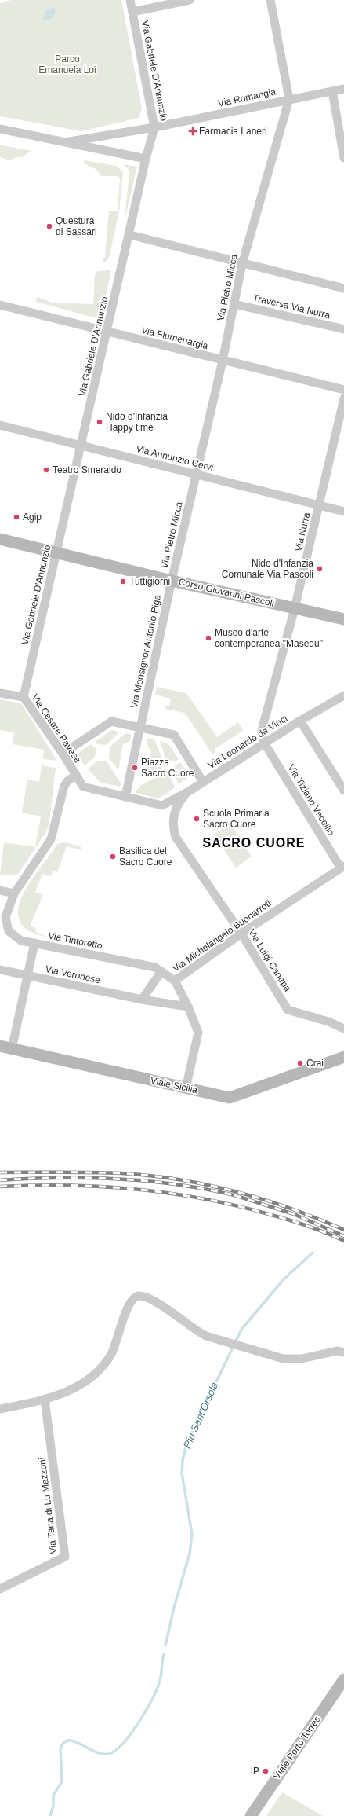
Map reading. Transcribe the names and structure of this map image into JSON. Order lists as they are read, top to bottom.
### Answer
{
  "streets": {
    "main road": ["Corso Giovanni Pascoli", "Viale Sicilia", "Viale Porto Torres"],
    "street": [
      "Via Gabriele D'Annunzio",
      "Via Romangia",
      "Via Pietro Micca",
      "Traversa Via Nurra",
      "Via Flumenargia",
      "Via Annunzio Cervi",
      "Via Nurra",
      "Via Monsignor Antonio Piga",
      "Via Cesare Pavese",
      "Via Leonardo da Vinci",
      "Via Tiziano Vecellio",
      "Via Michelangelo Buonarroti",
      "Via Tintoretto",
      "Via Luigi Canepa",
      "Via Veronese",
      "Via Tana di Lu Mazzoni"
    ]
  },
  "crossings": [
    ["Via Gabriele D'Annunzio", "Via Romangia"],
    ["Via Gabriele D'Annunzio", "Via Flumenargia"],
    ["Via Gabriele D'Annunzio", "Via Annunzio Cervi"],
    ["Via Gabriele D'Annunzio", "Corso Giovanni Pascoli"],
    ["Via Gabriele D'Annunzio", "Via Cesare Pavese"],
    ["Via Romangia", "Via Pietro Micca"],
    ["Via Pietro Micca", "Traversa Via Nurra"],
    ["Via Pietro Micca", "Via Flumenargia"],
    ["Via Pietro Micca", "Via Annunzio Cervi"],
    ["Via Pietro Micca", "Corso Giovanni Pascoli"],
    ["Via Pietro Micca", "Via Monsignor Antonio Piga"],
    ["Via Annunzio Cervi", "Via Nurra"],
    ["Via Nurra", "Corso Giovanni Pascoli"],
    ["Via Nurra", "Via Leonardo da Vinci"],
    ["Via Nurra", "Via Tiziano Vecellio"],
    ["Corso Giovanni Pascoli", "Via Monsignor Antonio Piga"],
    ["Via Cesare Pavese", "Via Tintoretto"],
    ["Via Leonardo da Vinci", "Via Tiziano Vecellio"],
    ["Via Leonardo da Vinci", "Via Luigi Canepa"],
    ["Via Tiziano Vecellio", "Via Michelangelo Buonarroti"],
    ["Via Michelangelo Buonarroti", "Via Tintoretto"],
    ["Via Michelangelo Buonarroti", "Via Luigi Canepa"],
    ["Via Michelangelo Buonarroti", "Via Veronese"],
    ["Via Michelangelo Buonarroti", "Viale Sicilia"]
  ],
  "districts": ["SACRO CUORE"],
  "water": ["Riu Sant'Orsola"],
  "parks": ["Parco Emanuela Loi"],
  "places": {
    "health": ["Farmacia Laneri"],
    "other": [
      "Questura di Sassari",
      "Nido d'Infanzia Happy time",
      "Teatro Smeraldo",
      "Agip",
      "Nido d'Infanzia Comunale Via Pascoli",
      "Tuttigiorni",
      "Museo d'arte contemporanea \"Masedu\"",
      "Piazza Sacro Cuore",
      "Scuola Primaria Sacro Cuore",
      "Basilica del Sacro Cuore",
      "Crai",
      "IP"
    ]
  }
}
